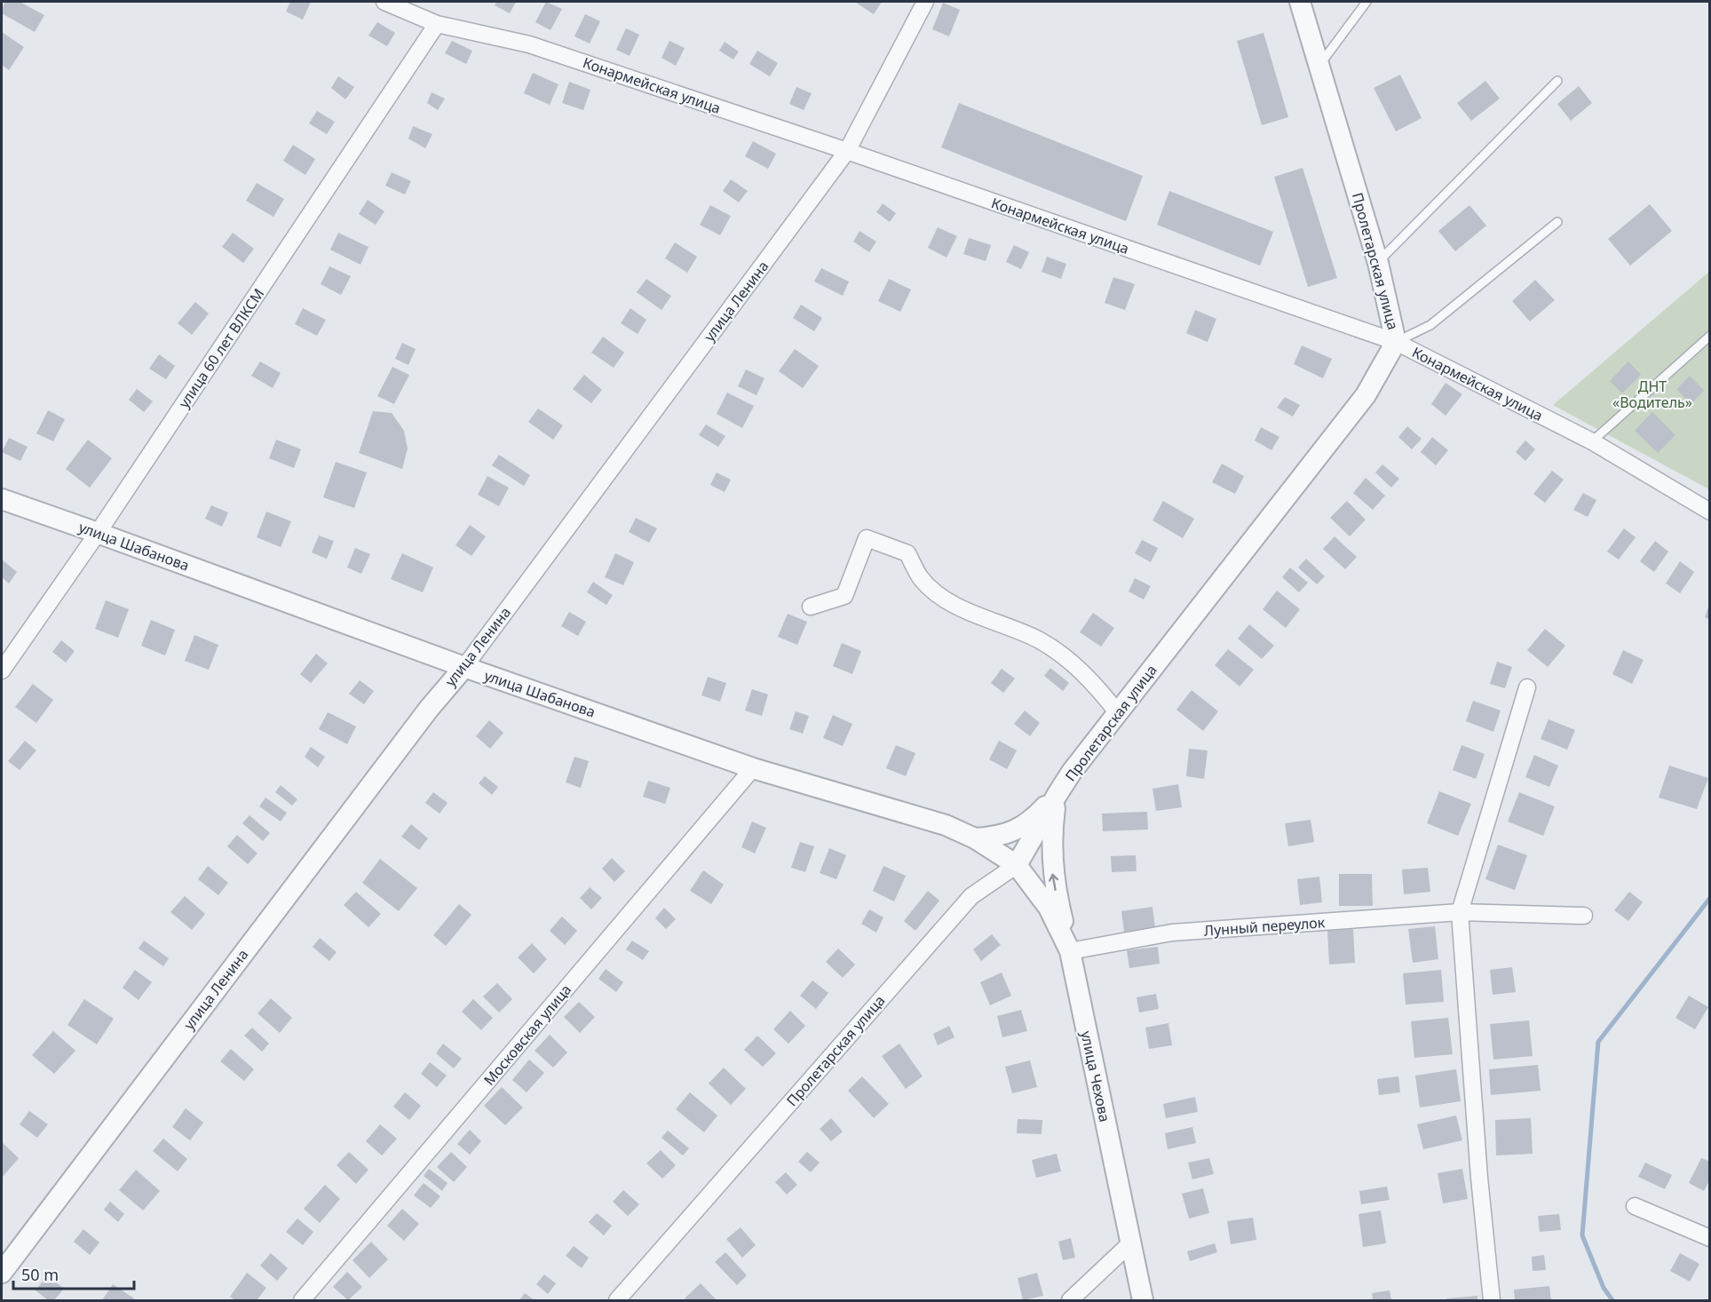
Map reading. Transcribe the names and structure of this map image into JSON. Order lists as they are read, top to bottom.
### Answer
{
  "streets": {
    "street": [
      "Конармейская улица",
      "Пролетарская улица",
      "улица Ленина",
      "улица 60 лет ВЛКСМ",
      "улица Шабанова",
      "Лунный переулок",
      "Московская улица",
      "улица Чехова"
    ]
  },
  "crossings": [
    ["Конармейская улица", "Пролетарская улица"],
    ["Конармейская улица", "улица Ленина"],
    ["Конармейская улица", "улица 60 лет ВЛКСМ"],
    ["Пролетарская улица", "улица Шабанова"],
    ["Пролетарская улица", "улица Чехова"],
    ["улица Ленина", "улица Шабанова"],
    ["улица 60 лет ВЛКСМ", "улица Шабанова"],
    ["улица Шабанова", "Московская улица"],
    ["улица Шабанова", "улица Чехова"],
    ["Лунный переулок", "улица Чехова"]
  ],
  "parks": ["ДНТ «Водитель»"],
  "scale_bar": "50 m"
}
